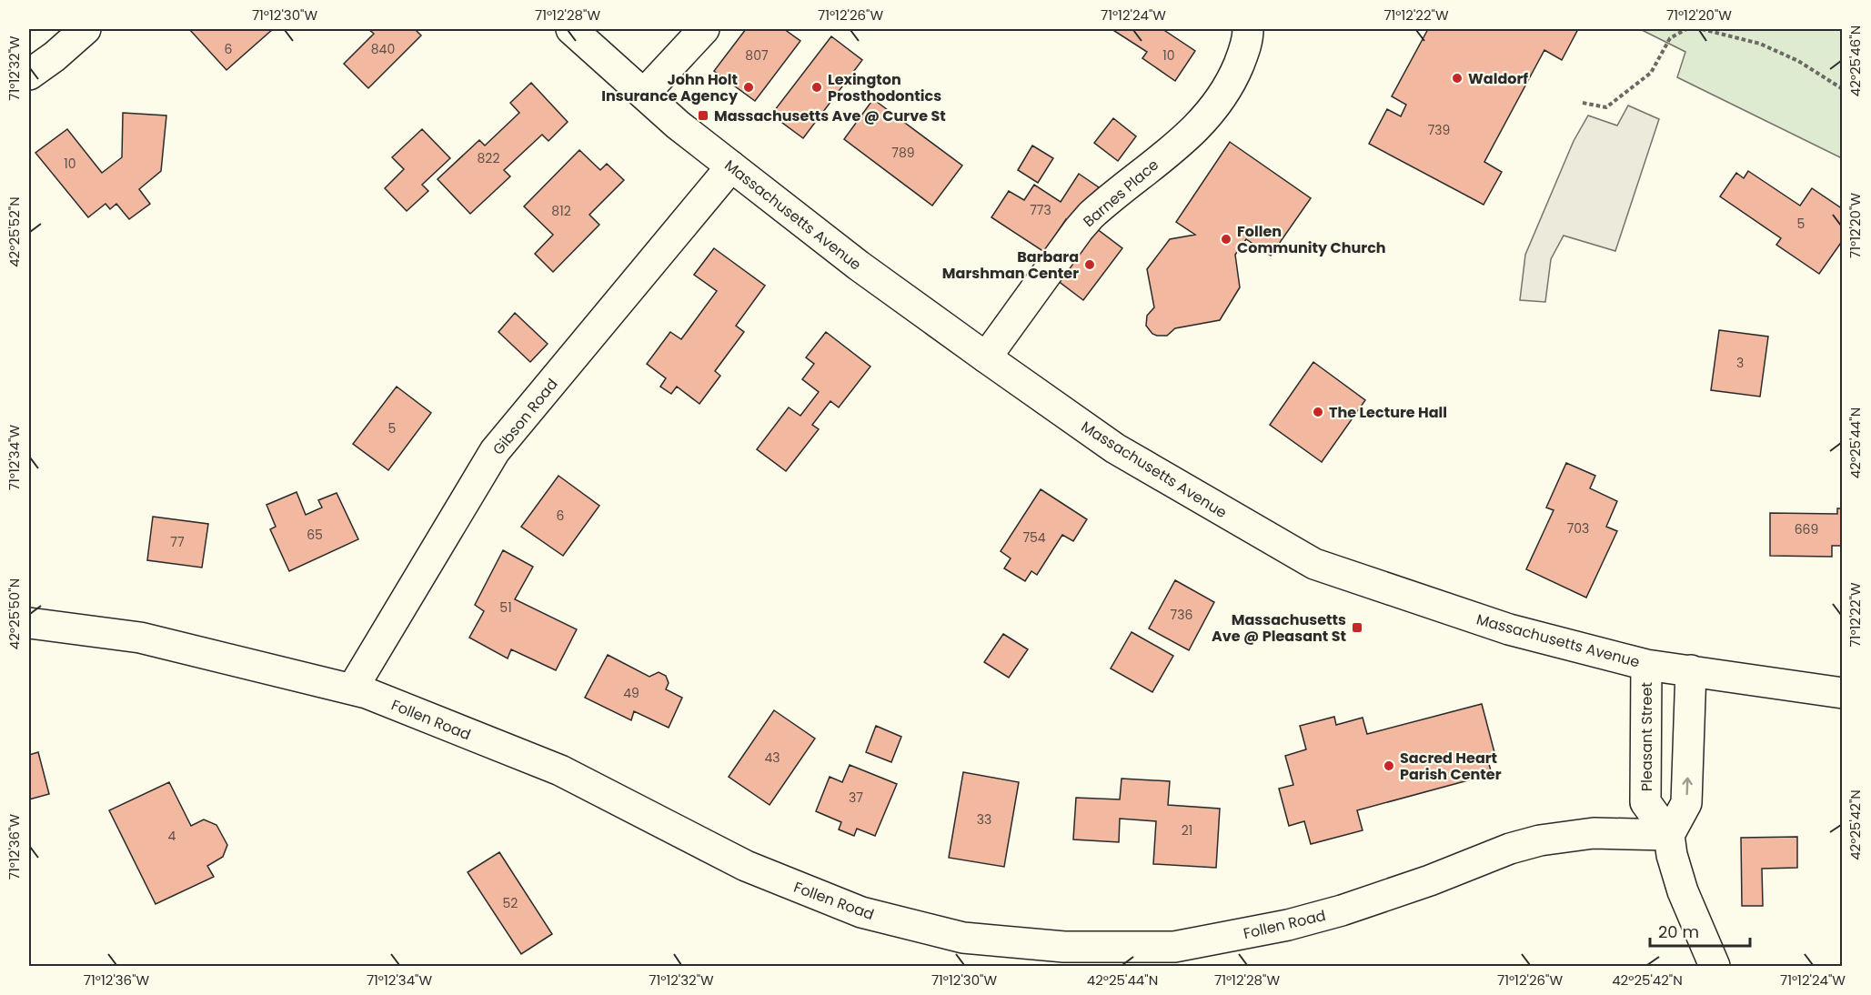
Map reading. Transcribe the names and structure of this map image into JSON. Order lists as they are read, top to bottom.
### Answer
{
  "streets": {
    "street": [
      "Barnes Place",
      "Massachusetts Avenue",
      "Gibson Road",
      "Follen Road",
      "Pleasant Street"
    ]
  },
  "crossings": [
    ["Barnes Place", "Massachusetts Avenue"],
    ["Massachusetts Avenue", "Gibson Road"],
    ["Massachusetts Avenue", "Pleasant Street"],
    ["Gibson Road", "Follen Road"],
    ["Follen Road", "Pleasant Street"]
  ],
  "places": {
    "other": [
      "Waldorf",
      "John Holt Insurance Agency",
      "Lexington Prosthodontics",
      "Follen Community Church",
      "Barbara Marshman Center",
      "The Lecture Hall",
      "Sacred Heart Parish Center"
    ],
    "transit": ["Massachusetts Ave @ Curve St", "Massachusetts Ave @ Pleasant St"]
  },
  "house_numbers": [
    "6",
    "840",
    "807",
    "10",
    "739",
    "789",
    "822",
    "10",
    "773",
    "812",
    "5",
    "3",
    "5",
    "6",
    "703",
    "669",
    "65",
    "754",
    "77",
    "51",
    "736",
    "49",
    "43",
    "37",
    "33",
    "21",
    "4",
    "52"
  ],
  "scale_bar": "20 m",
  "coordinates": [
    "71°12'30\"W",
    "71°12'28\"W",
    "71°12'26\"W",
    "71°12'24\"W",
    "71°12'22\"W",
    "71°12'20\"W",
    "42°25'46\"N",
    "71°12'32\"W",
    "42°25'52\"N",
    "42°25'44\"N",
    "71°12'34\"W",
    "42°25'50\"N",
    "42°25'42\"N",
    "71°12'36\"W"
  ]
}
